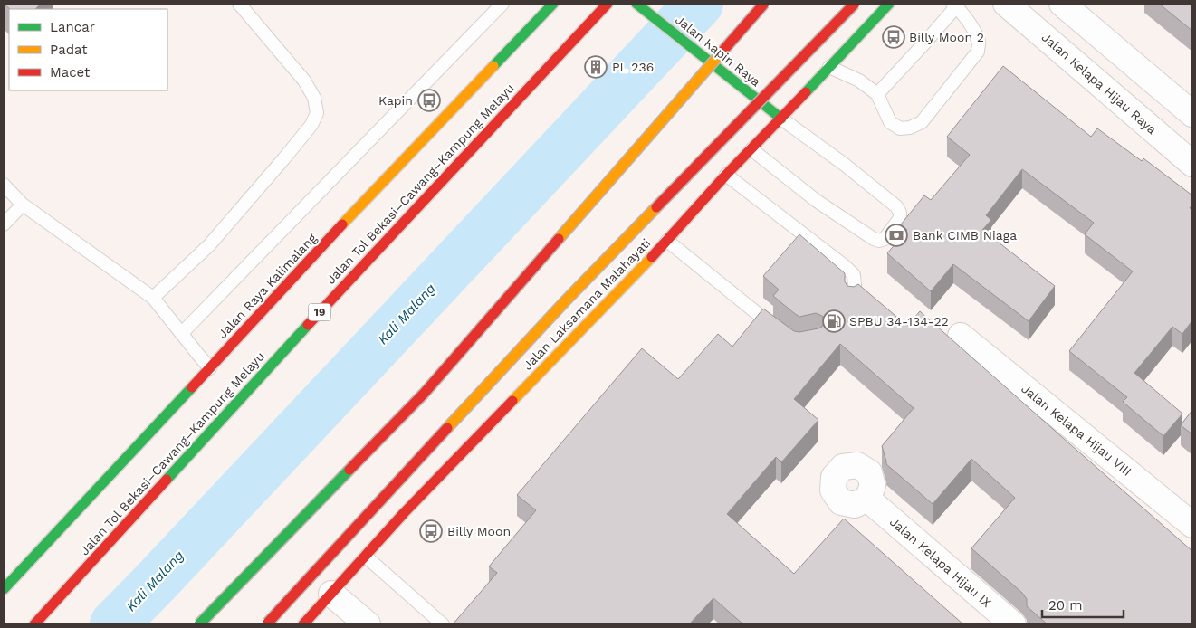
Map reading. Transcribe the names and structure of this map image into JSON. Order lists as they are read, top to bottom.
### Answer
{
  "streets": {
    "main road": [
      "Jalan Kapin Raya",
      "Jalan Tol Bekasi–Cawang–Kampung Melayu",
      "Jalan Raya Kalimalang",
      "Jalan Laksamana Malahayati",
      "19"
    ],
    "street": ["Jalan Kelapa Hijau Raya", "Jalan Kelapa Hijau VIII", "Jalan Kelapa Hijau IX"]
  },
  "crossings": [
    ["Jalan Kapin Raya", "Jalan Laksamana Malahayati"]
  ],
  "water": ["Kali Malang"],
  "places": {
    "bus stop": ["Billy Moon 2", "Kapin", "Billy Moon"],
    "building": ["PL 236"],
    "bank": ["Bank CIMB Niaga"],
    "fuel station": ["SPBU 34-134-22"]
  },
  "legend": ["Lancar", "Padat", "Macet"],
  "scale_bar": "20 m"
}
